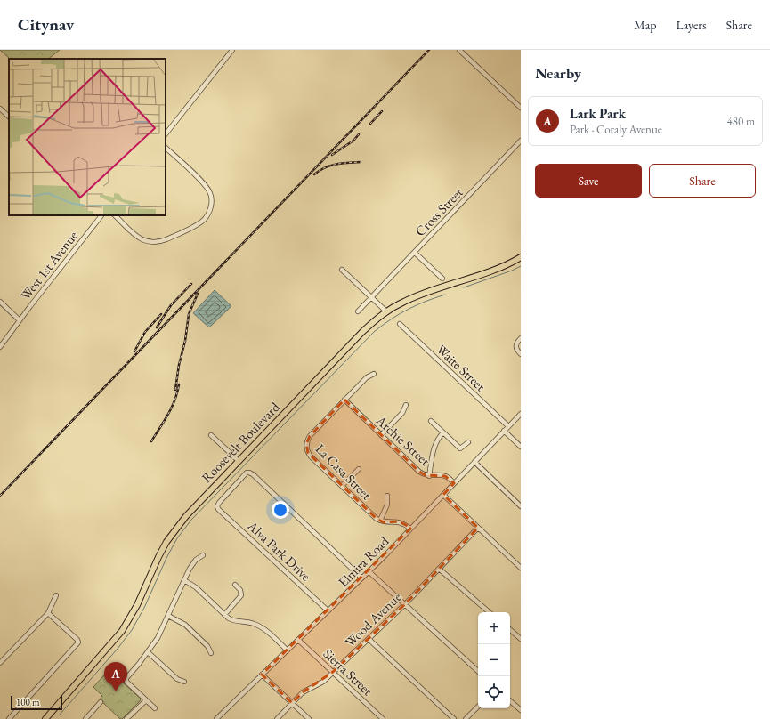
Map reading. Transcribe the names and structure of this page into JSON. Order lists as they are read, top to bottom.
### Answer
{
  "streets": {
    "main road": ["Roosevelt Boulevard"],
    "street": [
      "Cross Street",
      "West 1st Avenue",
      "Waite Street",
      "Archie Street",
      "La Casa Street",
      "Alva Park Drive",
      "Elmira Road",
      "Wood Avenue",
      "Sierra Street"
    ]
  },
  "crossings": [
    ["Waite Street", "Elmira Road"],
    ["Archie Street", "La Casa Street"],
    ["Archie Street", "Elmira Road"],
    ["Alva Park Drive", "Elmira Road"],
    ["Elmira Road", "Sierra Street"],
    ["Wood Avenue", "Sierra Street"]
  ],
  "scale_bar": "100 m",
  "page": {
    "header": "Citynav",
    "nav": ["Map", "Layers", "Share"],
    "heading": "Nearby",
    "list": [
      {
        "mark": "A",
        "name": "Lark Park",
        "note": "Park · Coraly Avenue",
        "value": "480 m"
      }
    ],
    "buttons": ["Save", "Share"],
    "map_buttons": ["+", "−"],
    "pins": "A",
    "scale": "100 m"
  }
}
